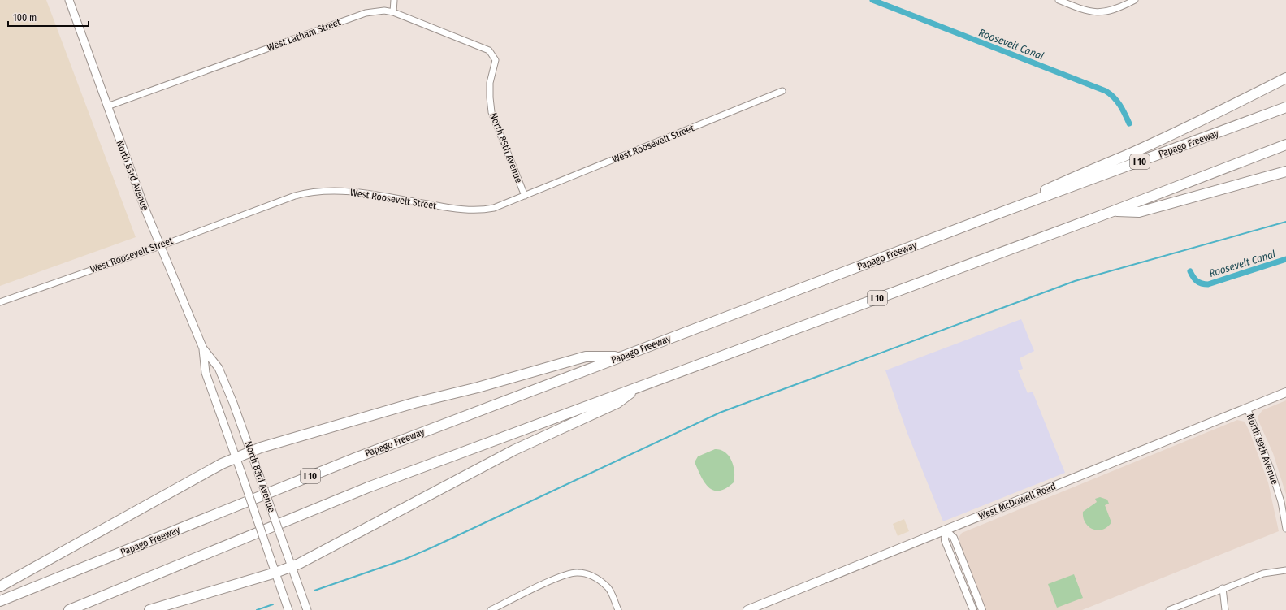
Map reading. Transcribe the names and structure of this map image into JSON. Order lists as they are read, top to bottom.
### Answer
{
  "streets": {
    "highway": ["Papago Freeway", "I 10"],
    "main road": ["North 83rd Avenue", "West McDowell Road"],
    "street": [
      "West Latham Street",
      "West Roosevelt Street",
      "North 85th Avenue",
      "North 89th Avenue"
    ]
  },
  "crossings": [
    ["West Latham Street", "North 85th Avenue"],
    ["West Latham Street", "North 83rd Avenue"],
    ["West Roosevelt Street", "North 85th Avenue"],
    ["West Roosevelt Street", "North 83rd Avenue"],
    ["North 89th Avenue", "West McDowell Road"]
  ],
  "water": ["Roosevelt Canal"],
  "scale_bar": "100 m"
}
